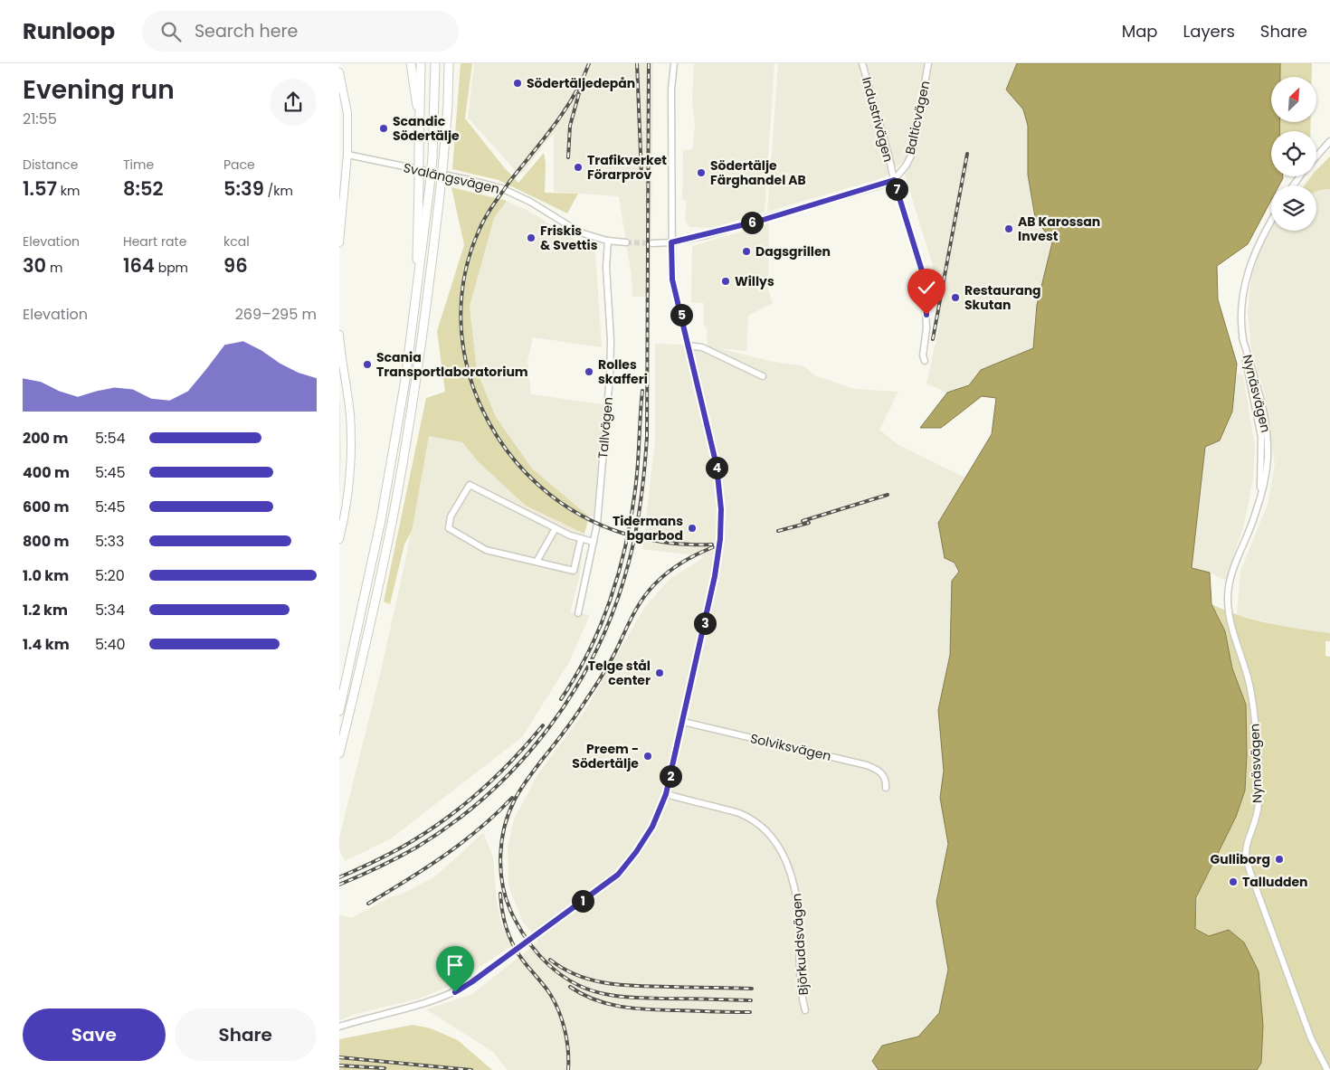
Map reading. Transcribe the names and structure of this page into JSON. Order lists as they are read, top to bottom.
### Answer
{
  "streets": {
    "street": [
      "Balticvägen",
      "Industrivägen",
      "Svalängsvägen",
      "Nynäsvägen",
      "Tallvägen",
      "Solviksvägen",
      "Björkuddsvägen"
    ]
  },
  "crossings": [
    ["Balticvägen", "Industrivägen"],
    ["Svalängsvägen", "Tallvägen"]
  ],
  "places": [
    "Södertäljedepån",
    "Scandic Södertälje",
    "Trafikverket Förarprov",
    "Södertälje Färghandel AB",
    "AB Karossan Invest",
    "Friskis & Svettis",
    "Dagsgrillen",
    "Willys",
    "Restaurang Skutan",
    "Scania Transportlaboratorium",
    "Rolles skafferi",
    "Tidermans bgarbod",
    "Telge stål center",
    "Preem - Södertälje",
    "Gulliborg",
    "Talludden"
  ],
  "north": "top right",
  "page": {
    "header": "Runloop",
    "search": "Search here",
    "nav": ["Map", "Layers", "Share"],
    "heading": ["Evening run", "21:55"],
    "stats": [
      ["Distance", "1.57 km"],
      ["Time", "8:52"],
      ["Pace", "5:39 /km"],
      ["Elevation", "30 m"],
      ["Heart rate", "164 bpm"],
      ["kcal", "96"]
    ],
    "pins": [
      "7",
      "6",
      "5",
      "4",
      "3",
      "2",
      "1"
    ],
    "chart": ["Elevation", "269–295 m"],
    "list": [
      {
        "name": "200 m",
        "note": "5:54"
      },
      {
        "name": "400 m",
        "note": "5:45"
      },
      {
        "name": "600 m",
        "note": "5:45"
      },
      {
        "name": "800 m",
        "note": "5:33"
      },
      {
        "name": "1.0 km",
        "note": "5:20"
      },
      {
        "name": "1.2 km",
        "note": "5:34"
      },
      {
        "name": "1.4 km",
        "note": "5:40"
      }
    ],
    "buttons": ["Save", "Share"]
  }
}
